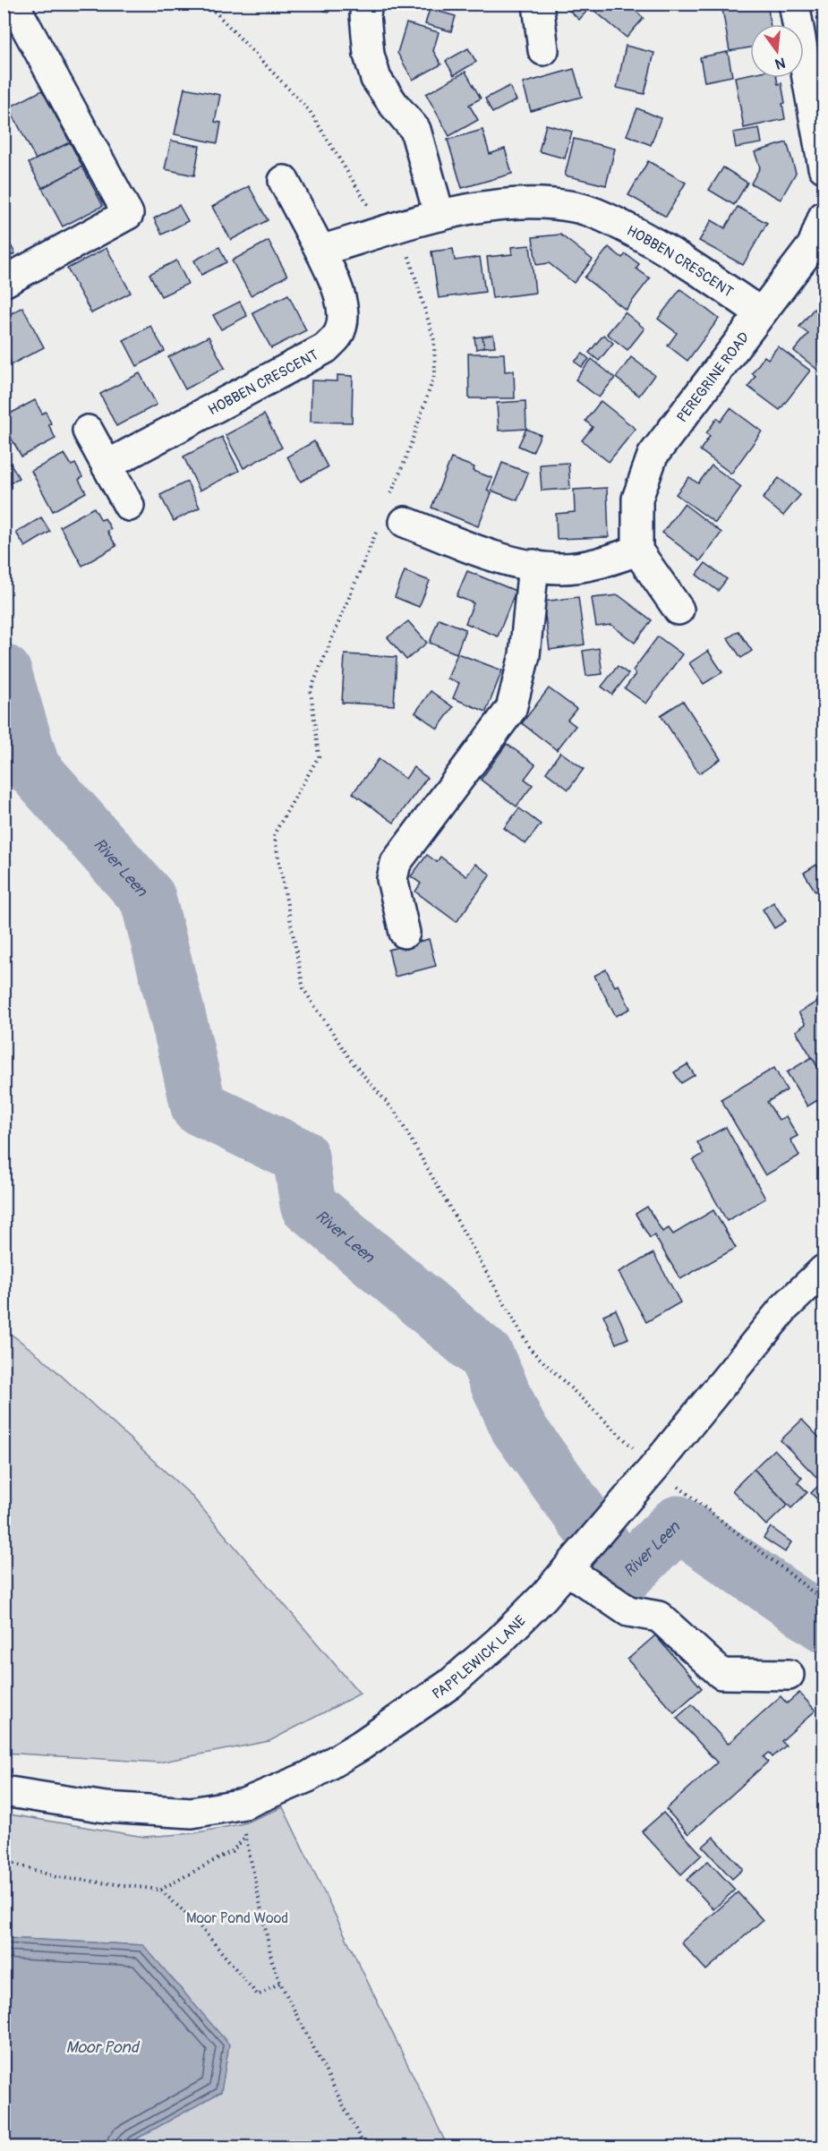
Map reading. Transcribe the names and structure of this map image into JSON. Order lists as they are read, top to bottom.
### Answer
{
  "streets": {
    "street": ["HOBBEN CRESCENT", "PEREGRINE ROAD", "PAPPLEWICK LANE"]
  },
  "crossings": [
    ["HOBBEN CRESCENT", "PEREGRINE ROAD"]
  ],
  "water": ["River Leen", "Moor Pond"],
  "parks": ["Moor Pond Wood"],
  "north": "bottom"
}
